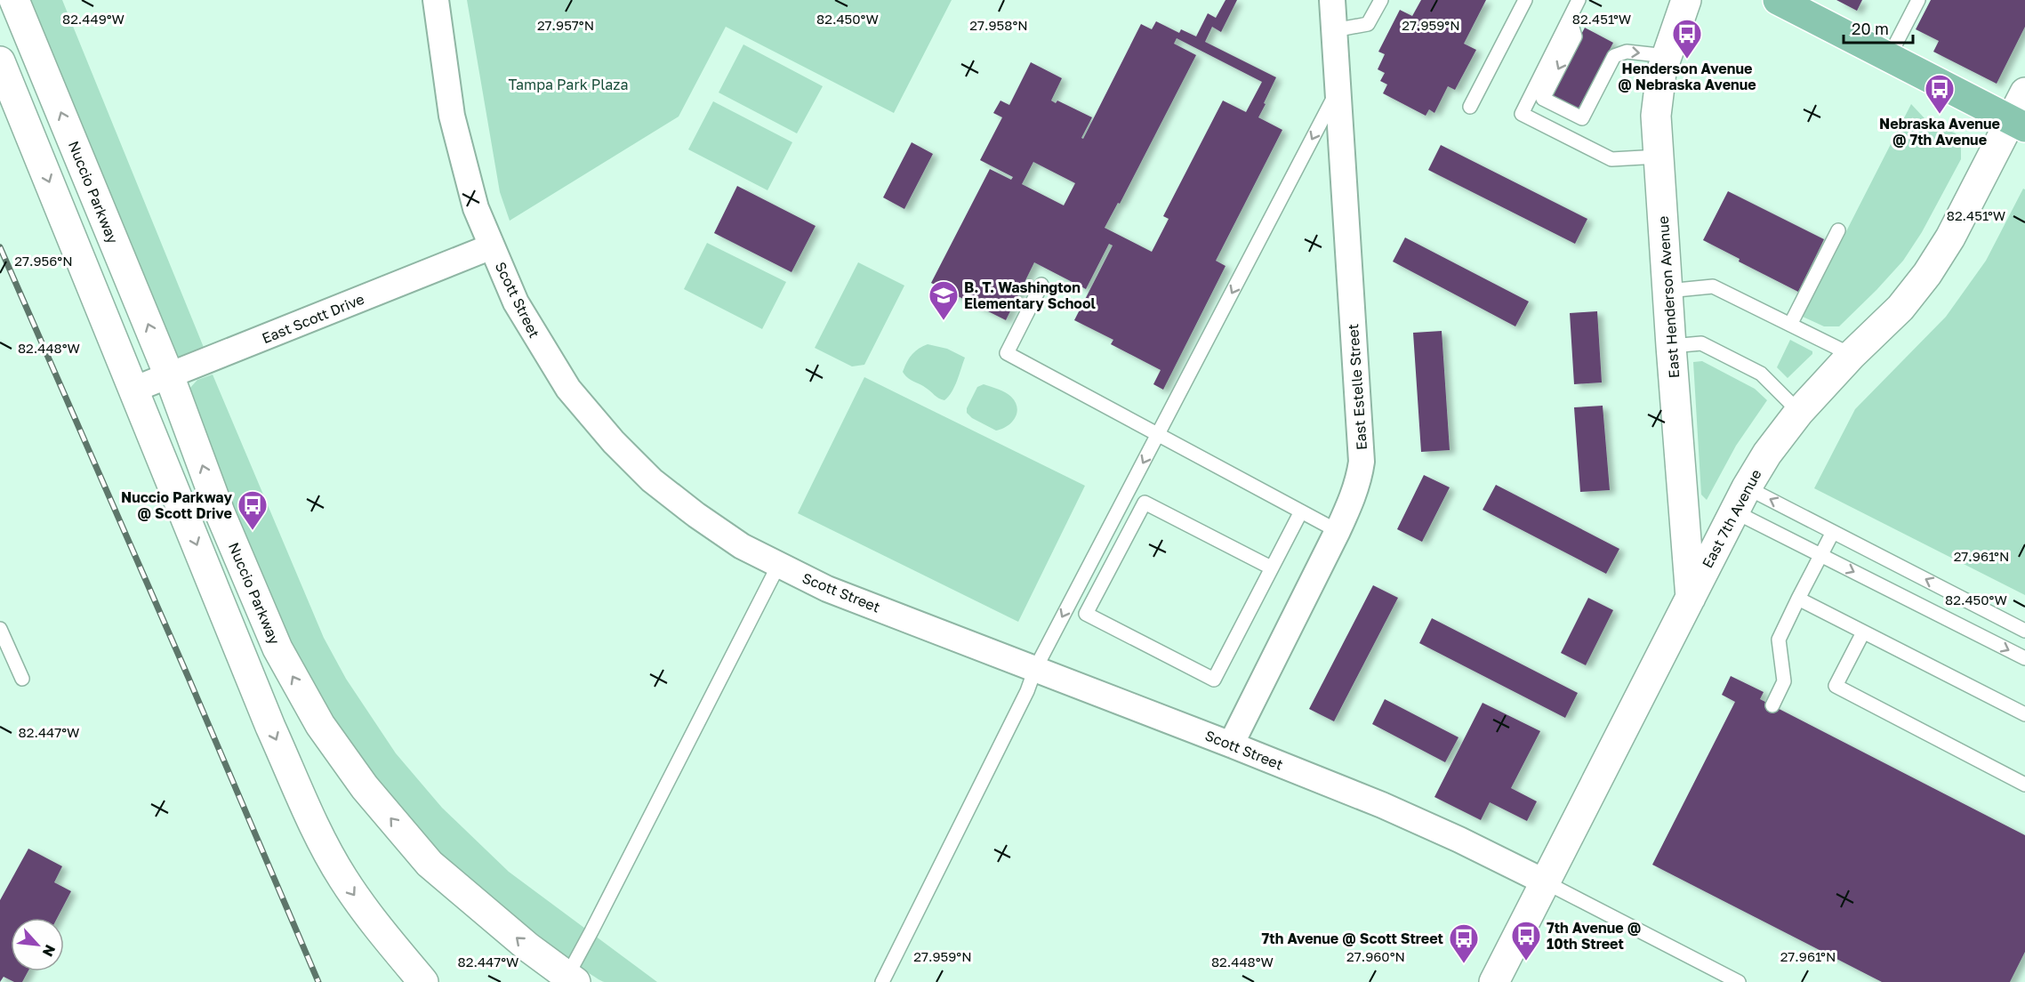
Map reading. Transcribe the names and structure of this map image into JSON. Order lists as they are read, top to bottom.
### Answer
{
  "streets": {
    "main road": ["Nuccio Parkway", "East Henderson Avenue", "East 7th Avenue"],
    "street": ["Scott Street", "East Scott Drive", "East Estelle Street"]
  },
  "crossings": [
    ["Nuccio Parkway", "East Scott Drive"],
    ["East Henderson Avenue", "East 7th Avenue"],
    ["Scott Street", "East Scott Drive"],
    ["Scott Street", "East Estelle Street"],
    ["Scott Street", "East 7th Avenue"]
  ],
  "parks": ["Tampa Park Plaza"],
  "places": {
    "bus stop": [
      "Henderson Avenue @ Nebraska Avenue",
      "Nebraska Avenue @ 7th Avenue",
      "Nuccio Parkway @ Scott Drive",
      "7th Avenue @ 10th Street",
      "7th Avenue @ Scott Street"
    ],
    "school or university": ["B. T. Washington Elementary School"]
  },
  "scale_bar": "20 m",
  "north": "bottom right",
  "coordinates": [
    "82.451°W",
    "82.449°W",
    "82.450°W",
    "27.957°N",
    "27.958°N",
    "27.959°N",
    "27.956°N",
    "82.448°W",
    "27.961°N",
    "82.447°W",
    "27.960°N"
  ]
}
